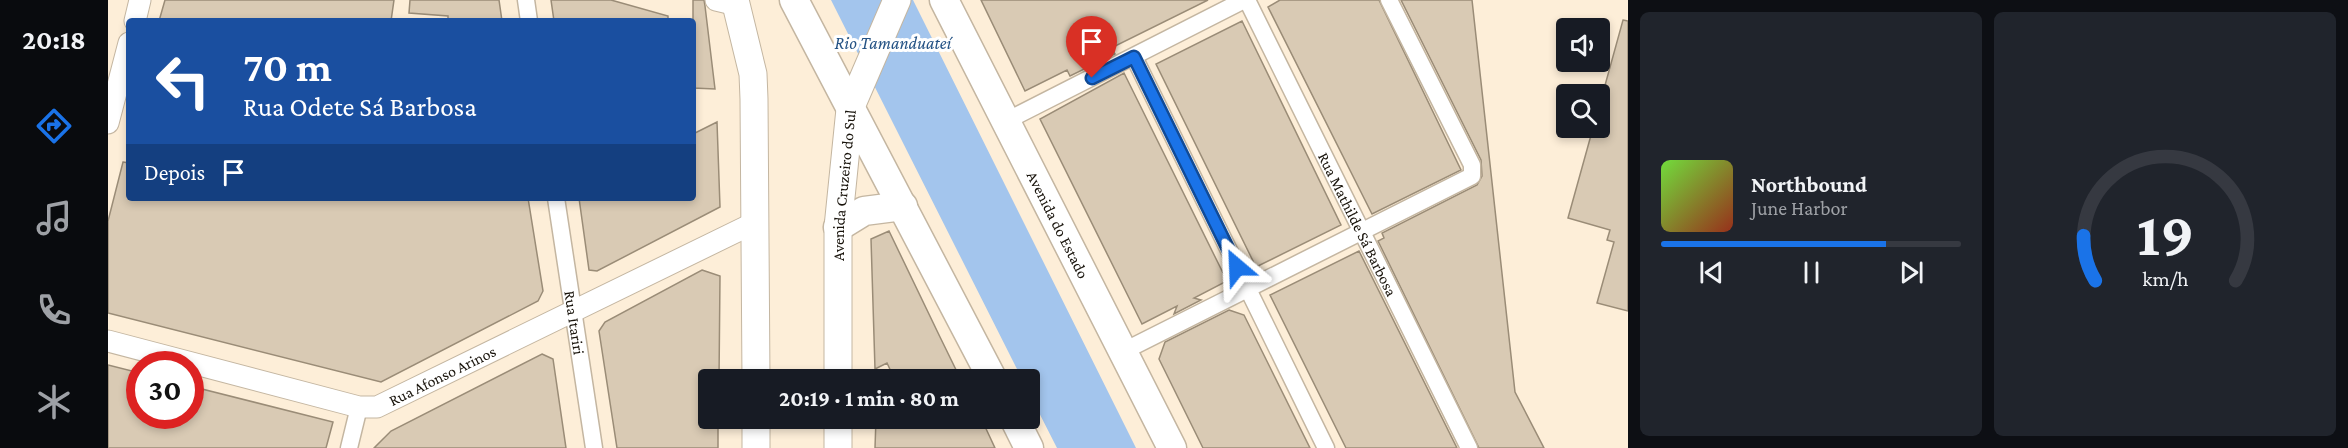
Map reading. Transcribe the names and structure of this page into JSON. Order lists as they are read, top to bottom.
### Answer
{
  "streets": {
    "highway": ["Avenida do Estado"],
    "main road": ["Avenida Cruzeiro do Sul"],
    "street": ["Rua Mathilde Sá Barbosa", "Rua Itariri", "Rua Afonso Arinos"]
  },
  "crossings": [
    ["Rua Itariri", "Rua Afonso Arinos"]
  ],
  "water": ["Rio Tamanduateí"],
  "page": {
    "tabs": "20:18",
    "turn": ["70 m", "Rua Odete Sá Barbosa"],
    "then": "Depois",
    "song": ["Northbound", "June Harbor"],
    "limit": "30",
    "trip": "20:19 · 1 min · 80 m",
    "gauge": ["19", "km/h"]
  }
}
